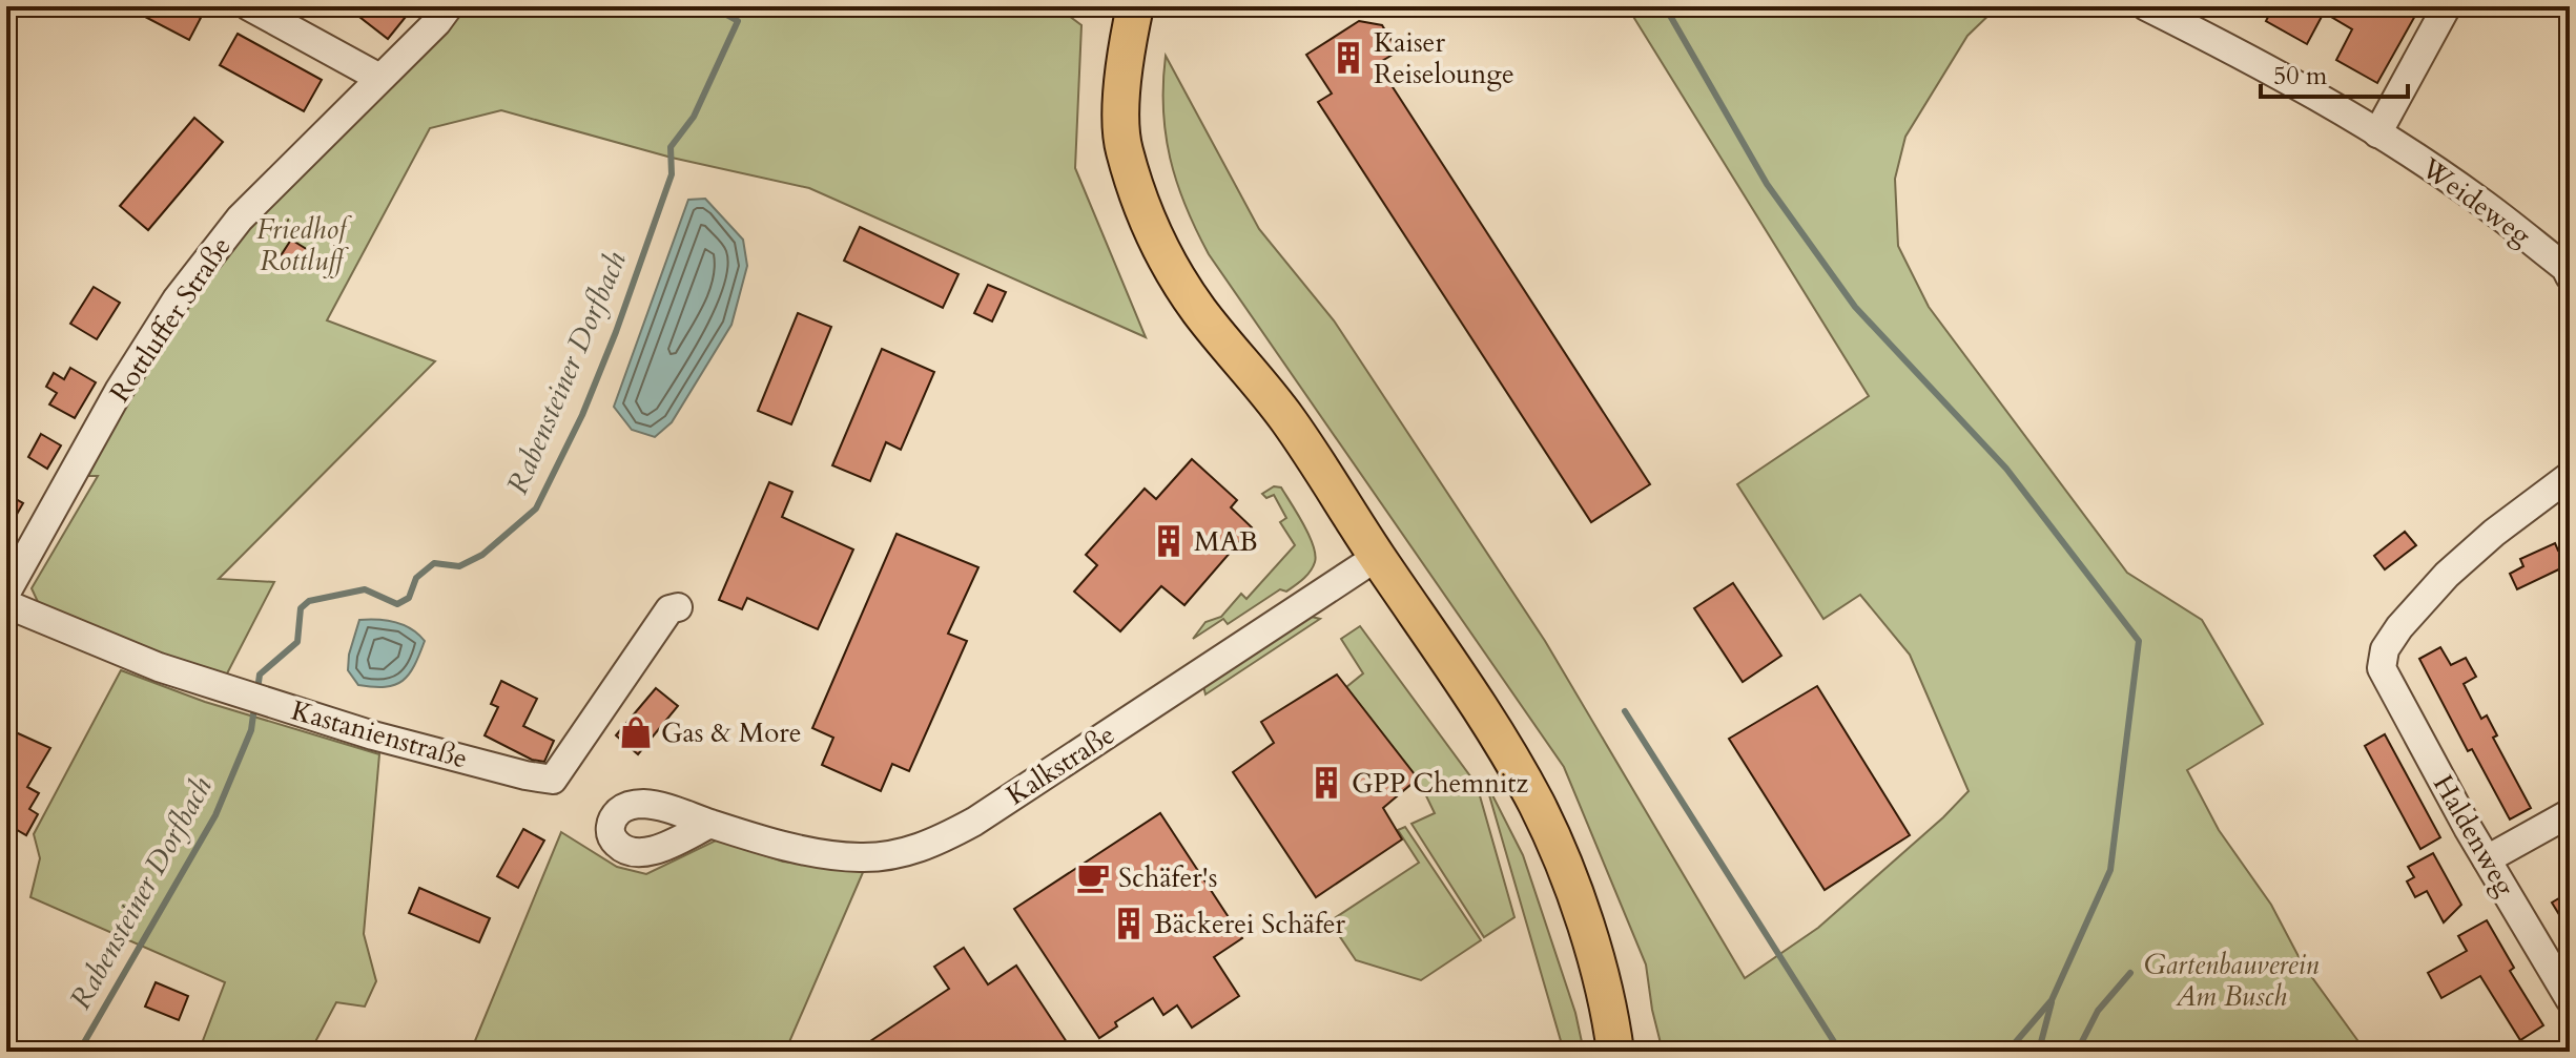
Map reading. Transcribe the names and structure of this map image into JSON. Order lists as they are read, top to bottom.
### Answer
{
  "streets": {
    "street": [
      "Weideweg",
      "Rottluffer Straße",
      "Kastanienstraße",
      "Kalkstraße",
      "Haldenweg"
    ]
  },
  "water": ["Rabensteiner Dorfbach"],
  "parks": ["Friedhof Rottluff", "Gartenbauverein Am Busch"],
  "places": {
    "building": [
      "Kaiser Reiselounge",
      "MAB",
      "GPP Chemnitz",
      "Bäckerei Schäfer"
    ],
    "shop": ["Gas & More"],
    "cafe": ["Schäfer's"]
  },
  "scale_bar": "50 m"
}
